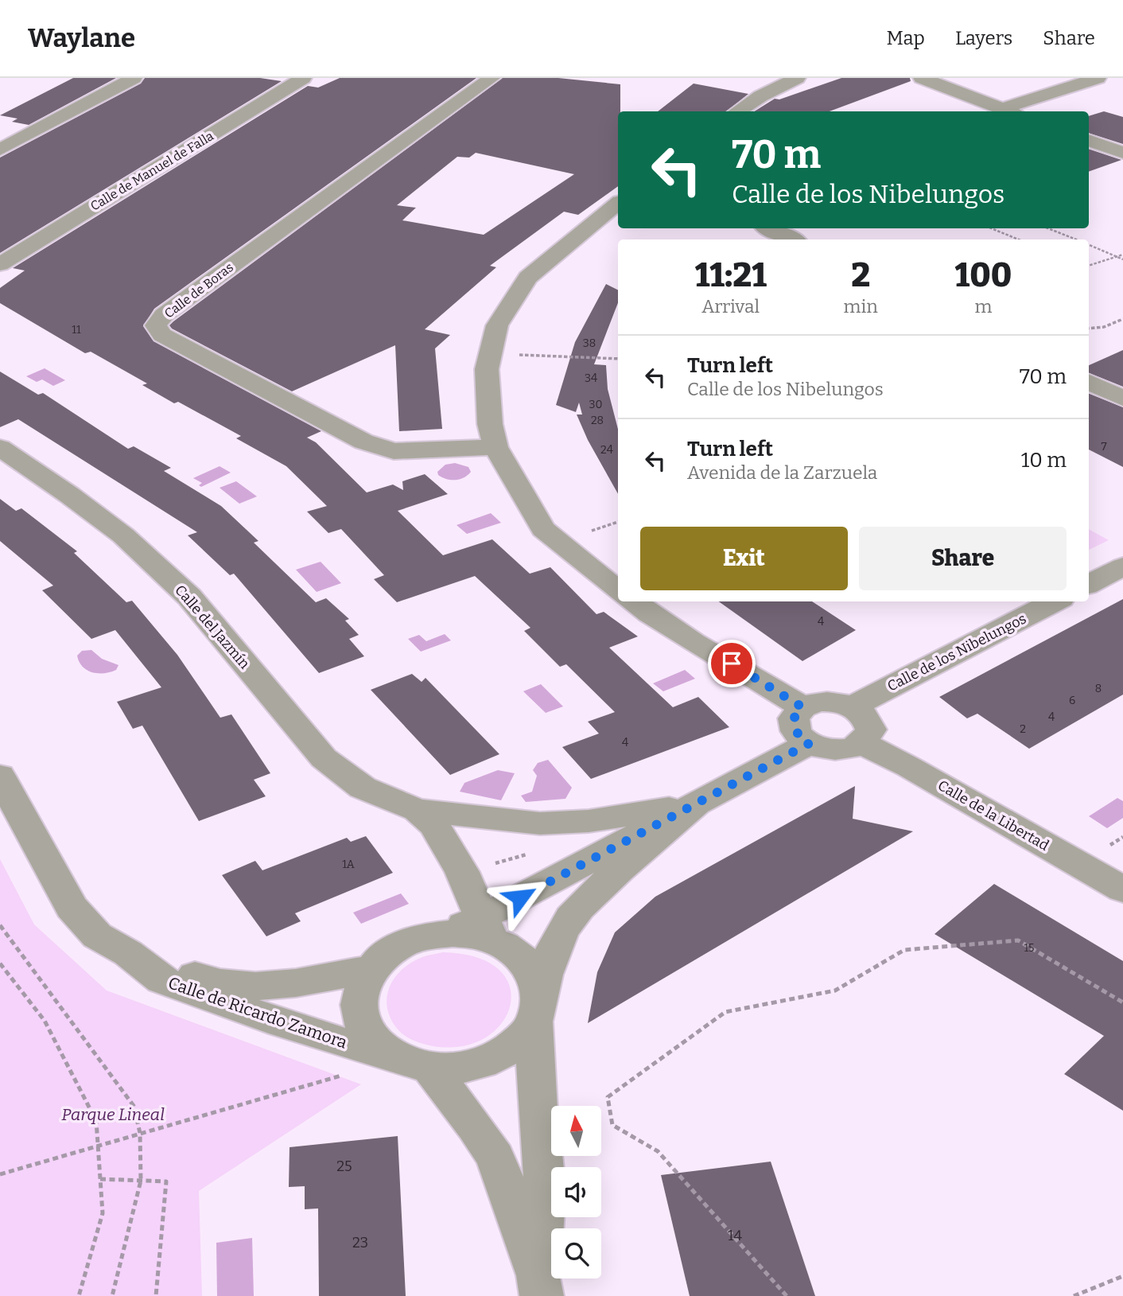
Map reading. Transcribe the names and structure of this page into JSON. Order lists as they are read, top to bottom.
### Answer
{
  "streets": {
    "street": [
      "Calle de Manuel de Falla",
      "Calle de Boras",
      "Calle del Jazmín",
      "Calle de los Nibelungos",
      "Calle de la Libertad",
      "Calle de Ricardo Zamora"
    ]
  },
  "crossings": [
    ["Calle del Jazmín", "Calle de los Nibelungos"],
    ["Calle del Jazmín", "Calle de la Libertad"],
    ["Calle del Jazmín", "Calle de Ricardo Zamora"],
    ["Calle de los Nibelungos", "Calle de la Libertad"]
  ],
  "parks": ["Parque Lineal"],
  "house_numbers": [
    "11",
    "38",
    "34",
    "30",
    "28",
    "7",
    "24",
    "4",
    "8",
    "6",
    "4",
    "2",
    "4",
    "1A",
    "15",
    "25",
    "14",
    "23"
  ],
  "north": "top",
  "page": {
    "header": "Waylane",
    "nav": ["Map", "Layers", "Share"],
    "turn": ["70 m", "Calle de los Nibelungos"],
    "eta": [
      "11:21",
      "Arrival",
      "2",
      "min",
      "100",
      "m"
    ],
    "list": [
      {
        "name": "Turn left",
        "note": "Calle de los Nibelungos",
        "value": "70 m"
      },
      {
        "name": "Turn left",
        "note": "Avenida de la Zarzuela",
        "value": "10 m"
      }
    ],
    "buttons": ["Exit", "Share"]
  }
}
